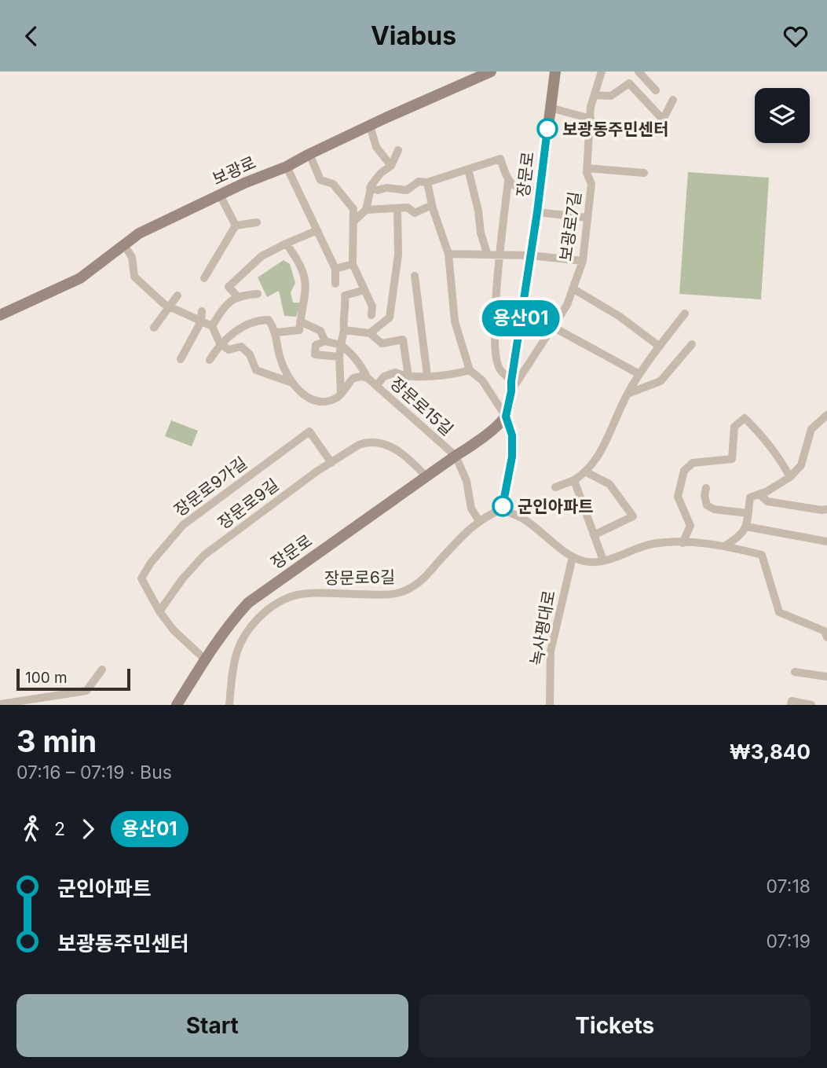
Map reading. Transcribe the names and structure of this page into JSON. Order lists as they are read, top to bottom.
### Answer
{
  "streets": {
    "street": [
      "보광로",
      "장문로",
      "보광로7길",
      "장문로15길",
      "장문로9가길",
      "장문로9길",
      "장문로6길",
      "녹사평대로"
    ]
  },
  "crossings": [
    ["장문로", "보광로7길"],
    ["장문로", "장문로15길"],
    ["장문로", "장문로9길"],
    ["장문로9가길", "장문로9길"]
  ],
  "places": ["보광동주민센터", "군인아파트"],
  "lines": ["bus line 용산01"],
  "scale_bar": "100 m",
  "page": {
    "header": "Viabus",
    "on_map": "용산01",
    "scale": "100 m",
    "heading": ["3 min", "07:16 – 07:19 · Bus", "₩3,840"],
    "legs": ["2", "용산01"],
    "list": [
      {
        "name": "군인아파트",
        "value": "07:18"
      },
      {
        "name": "보광동주민센터",
        "value": "07:19"
      }
    ],
    "buttons": ["Start", "Tickets"]
  }
}
